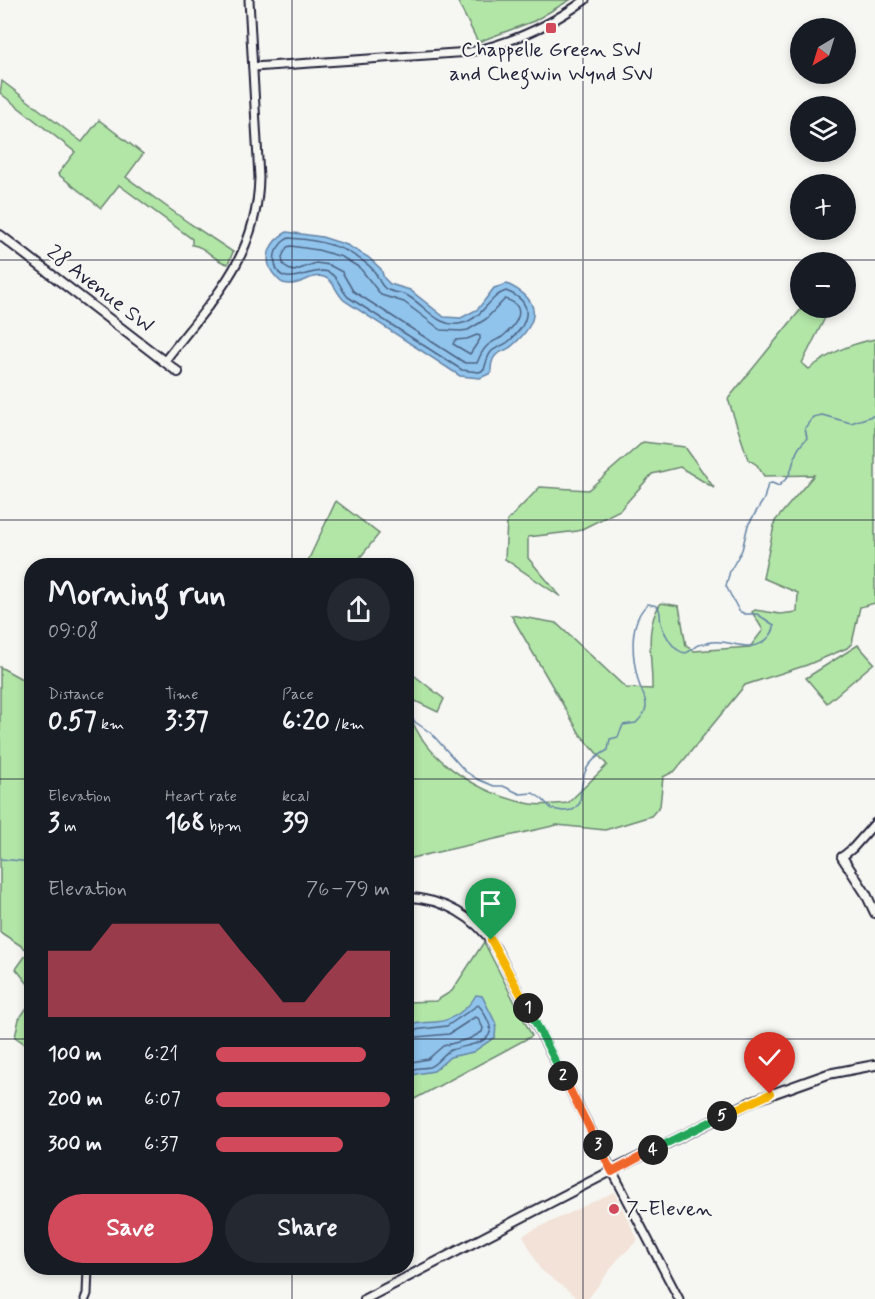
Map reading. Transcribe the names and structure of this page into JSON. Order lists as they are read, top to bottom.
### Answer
{
  "streets": {
    "main road": ["28 Avenue SW"]
  },
  "places": {
    "transit": ["Chappelle Green SW and Chegwin Wynd SW"],
    "other": ["7-Eleven"]
  },
  "north": "bottom left",
  "page": {
    "map_buttons": ["+", "−"],
    "heading": ["Morning run", "09:08"],
    "stats": [
      ["Distance", "0.57 km"],
      ["Time", "3:37"],
      ["Pace", "6:20 /km"],
      ["Elevation", "3 m"],
      ["Heart rate", "168 bpm"],
      ["kcal", "39"]
    ],
    "chart": ["Elevation", "76–79 m"],
    "pins": [
      "1",
      "2",
      "5",
      "3",
      "4"
    ],
    "list": [
      {
        "name": "100 m",
        "note": "6:21"
      },
      {
        "name": "200 m",
        "note": "6:07"
      },
      {
        "name": "300 m",
        "note": "6:37"
      }
    ],
    "buttons": ["Save", "Share"]
  }
}
